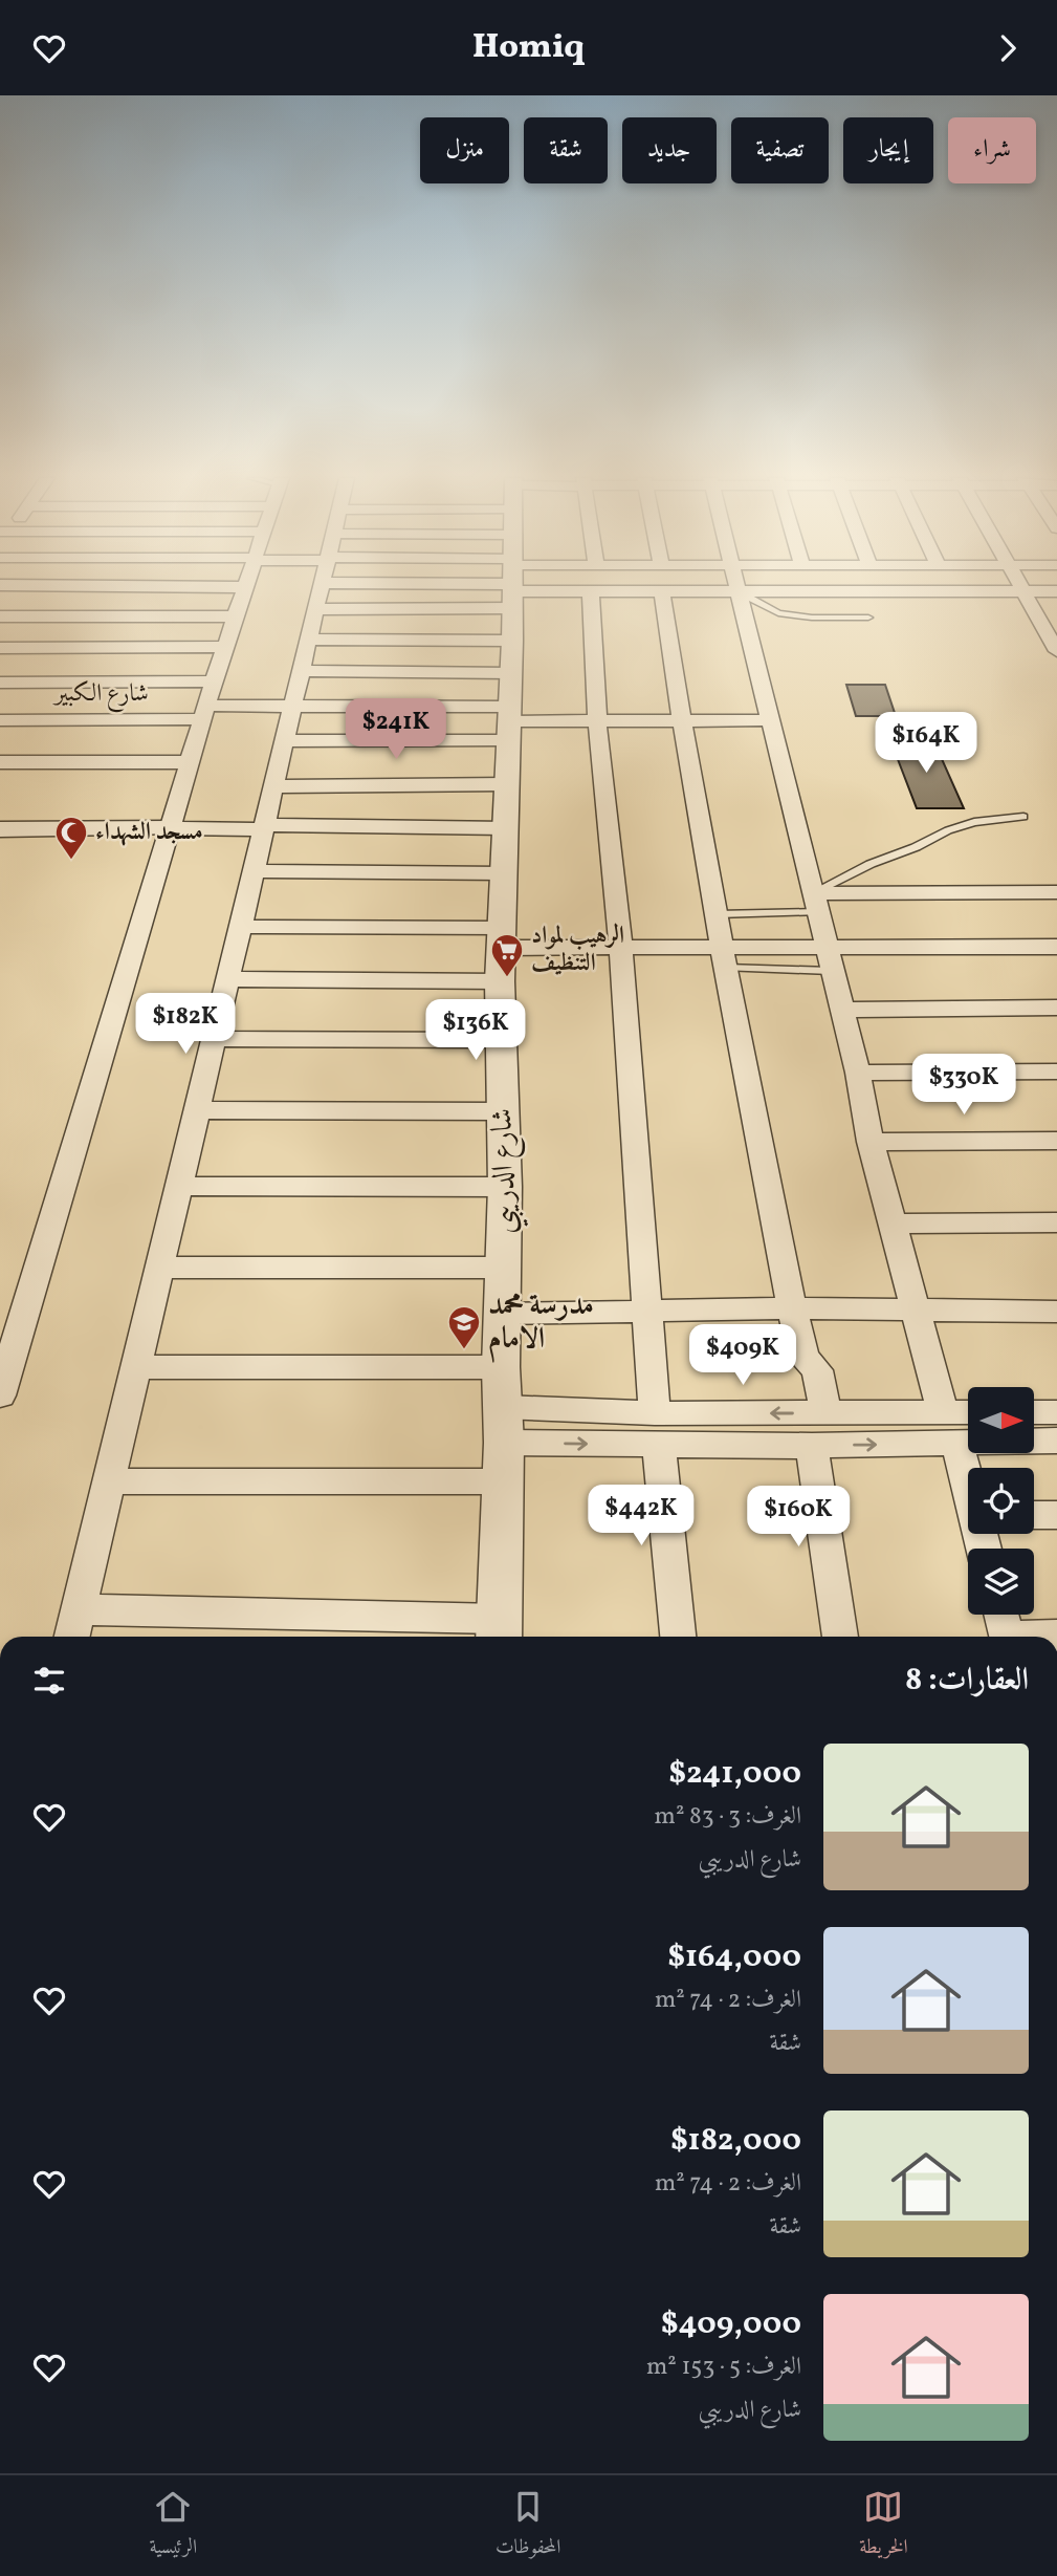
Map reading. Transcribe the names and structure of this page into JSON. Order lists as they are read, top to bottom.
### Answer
{
  "streets": {
    "street": ["شارع الكبير", "شارع الدريبي"]
  },
  "crossings": [
    ["شارع الكبير", "شارع الدريبي"]
  ],
  "places": {
    "mosque": ["مسجد الشهداء"],
    "supermarket": ["الرهيب لمواد التنظيف"],
    "school or university": ["مدرسة محمد الامام"]
  },
  "north": "right",
  "page": {
    "header": "Homiq",
    "chip": [
      "شراء",
      "إيجار",
      "تصفية",
      "جديد",
      "شقة",
      "منزل"
    ],
    "price": [
      "$241K",
      "$164K",
      "$182K",
      "$136K",
      "$330K",
      "$409K",
      "$442K",
      "$160K"
    ],
    "heading": "العقارات: 8",
    "list": [
      {
        "name": "$241,000",
        "note": "الغرف: 3 · 83 m² · شارع الدريبي"
      },
      {
        "name": "$164,000",
        "note": "الغرف: 2 · 74 m² · شقة"
      },
      {
        "name": "$182,000",
        "note": "الغرف: 2 · 74 m² · شقة"
      },
      {
        "name": "$409,000",
        "note": "الغرف: 5 · 153 m² · شارع الدريبي"
      }
    ],
    "tabs": ["الخريطة", "المحفوظات", "الرئيسية"]
  }
}
